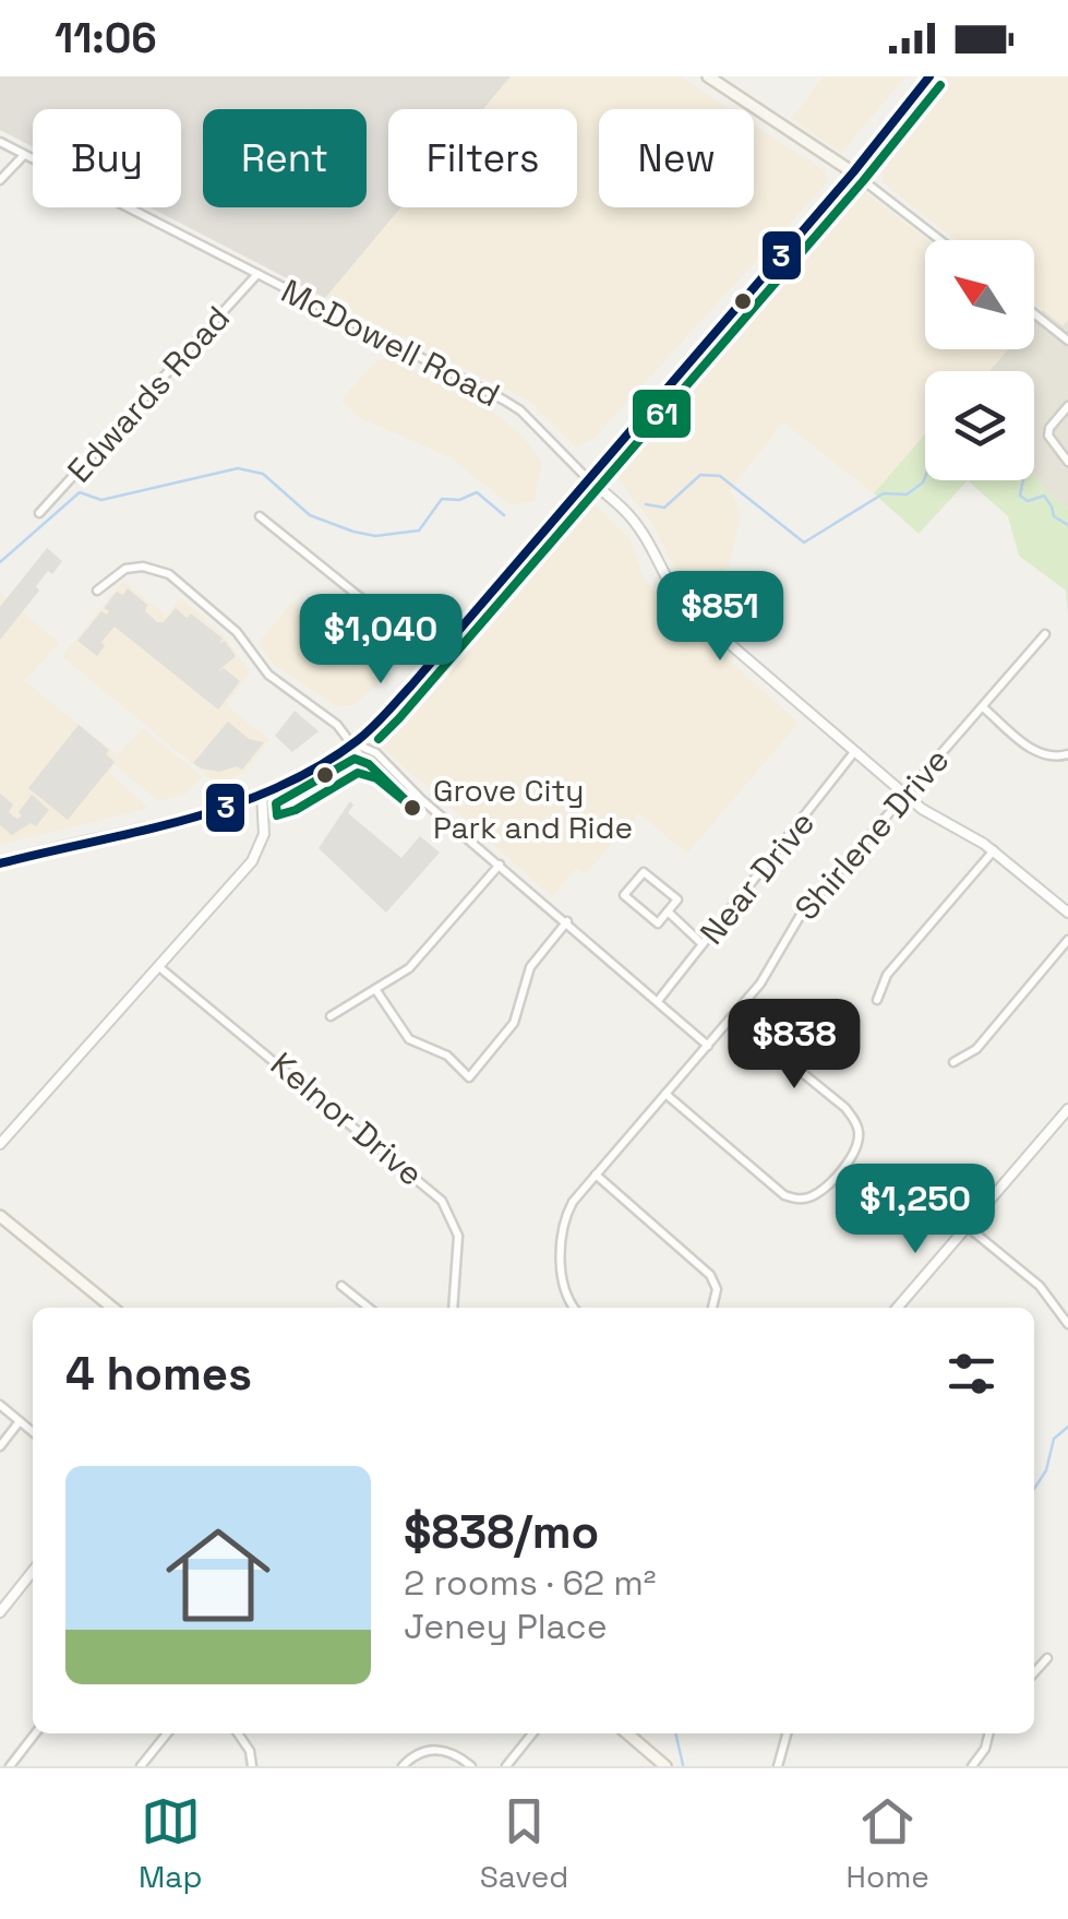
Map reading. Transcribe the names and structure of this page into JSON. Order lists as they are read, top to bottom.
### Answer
{
  "streets": {
    "street": [
      "McDowell Road",
      "Edwards Road",
      "Shirlene Drive",
      "Near Drive",
      "Kelnor Drive"
    ]
  },
  "crossings": [
    ["McDowell Road", "Edwards Road"],
    ["McDowell Road", "Shirlene Drive"],
    ["McDowell Road", "Near Drive"]
  ],
  "places": ["Grove City Park and Ride"],
  "lines": ["transit line 3", "transit line 61"],
  "north": "top left",
  "page": {
    "status": "11:06",
    "chip": [
      "Buy",
      "Rent",
      "Filters",
      "New"
    ],
    "price": [
      "$851",
      "$1,040",
      "$838",
      "$1,250"
    ],
    "heading": "4 homes",
    "list": [
      {
        "name": "$838/mo",
        "note": "2 rooms · 62 m² · Jeney Place"
      }
    ],
    "tabs": ["Map", "Saved", "Home"]
  }
}
